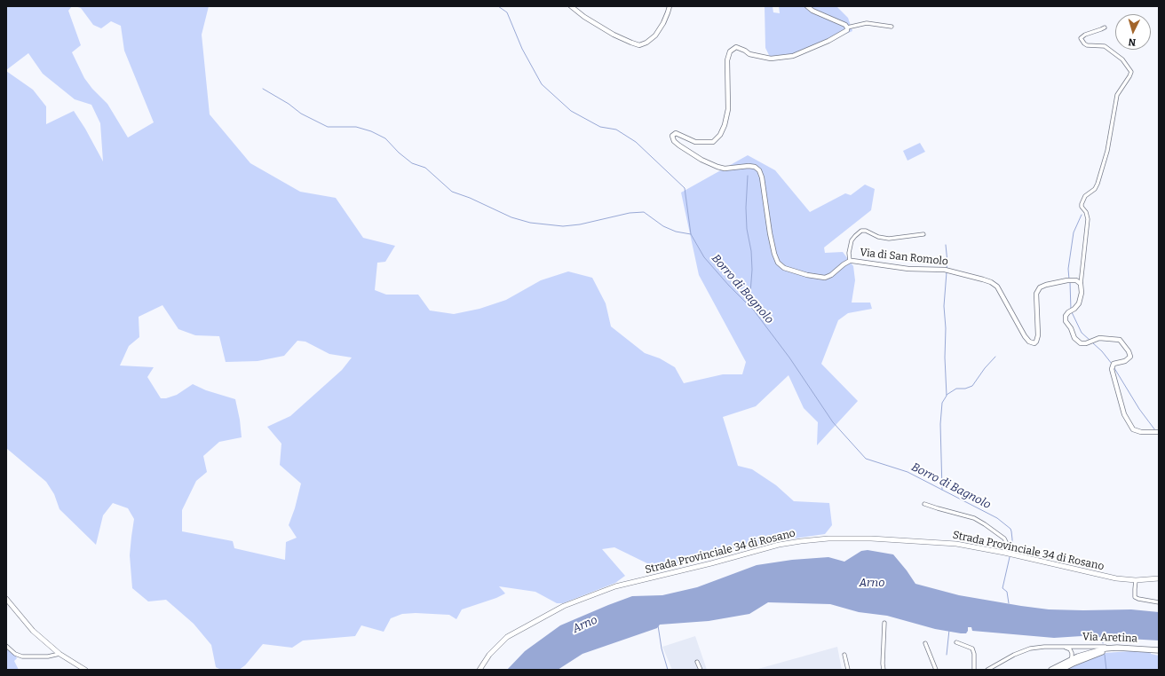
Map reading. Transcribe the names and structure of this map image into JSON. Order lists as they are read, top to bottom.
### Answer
{
  "streets": {
    "main road": ["Strada Provinciale 34 di Rosano", "Via Aretina"],
    "street": ["Via di San Romolo"]
  },
  "water": ["Borro di Bagnolo", "Arno"],
  "north": "bottom"
}
